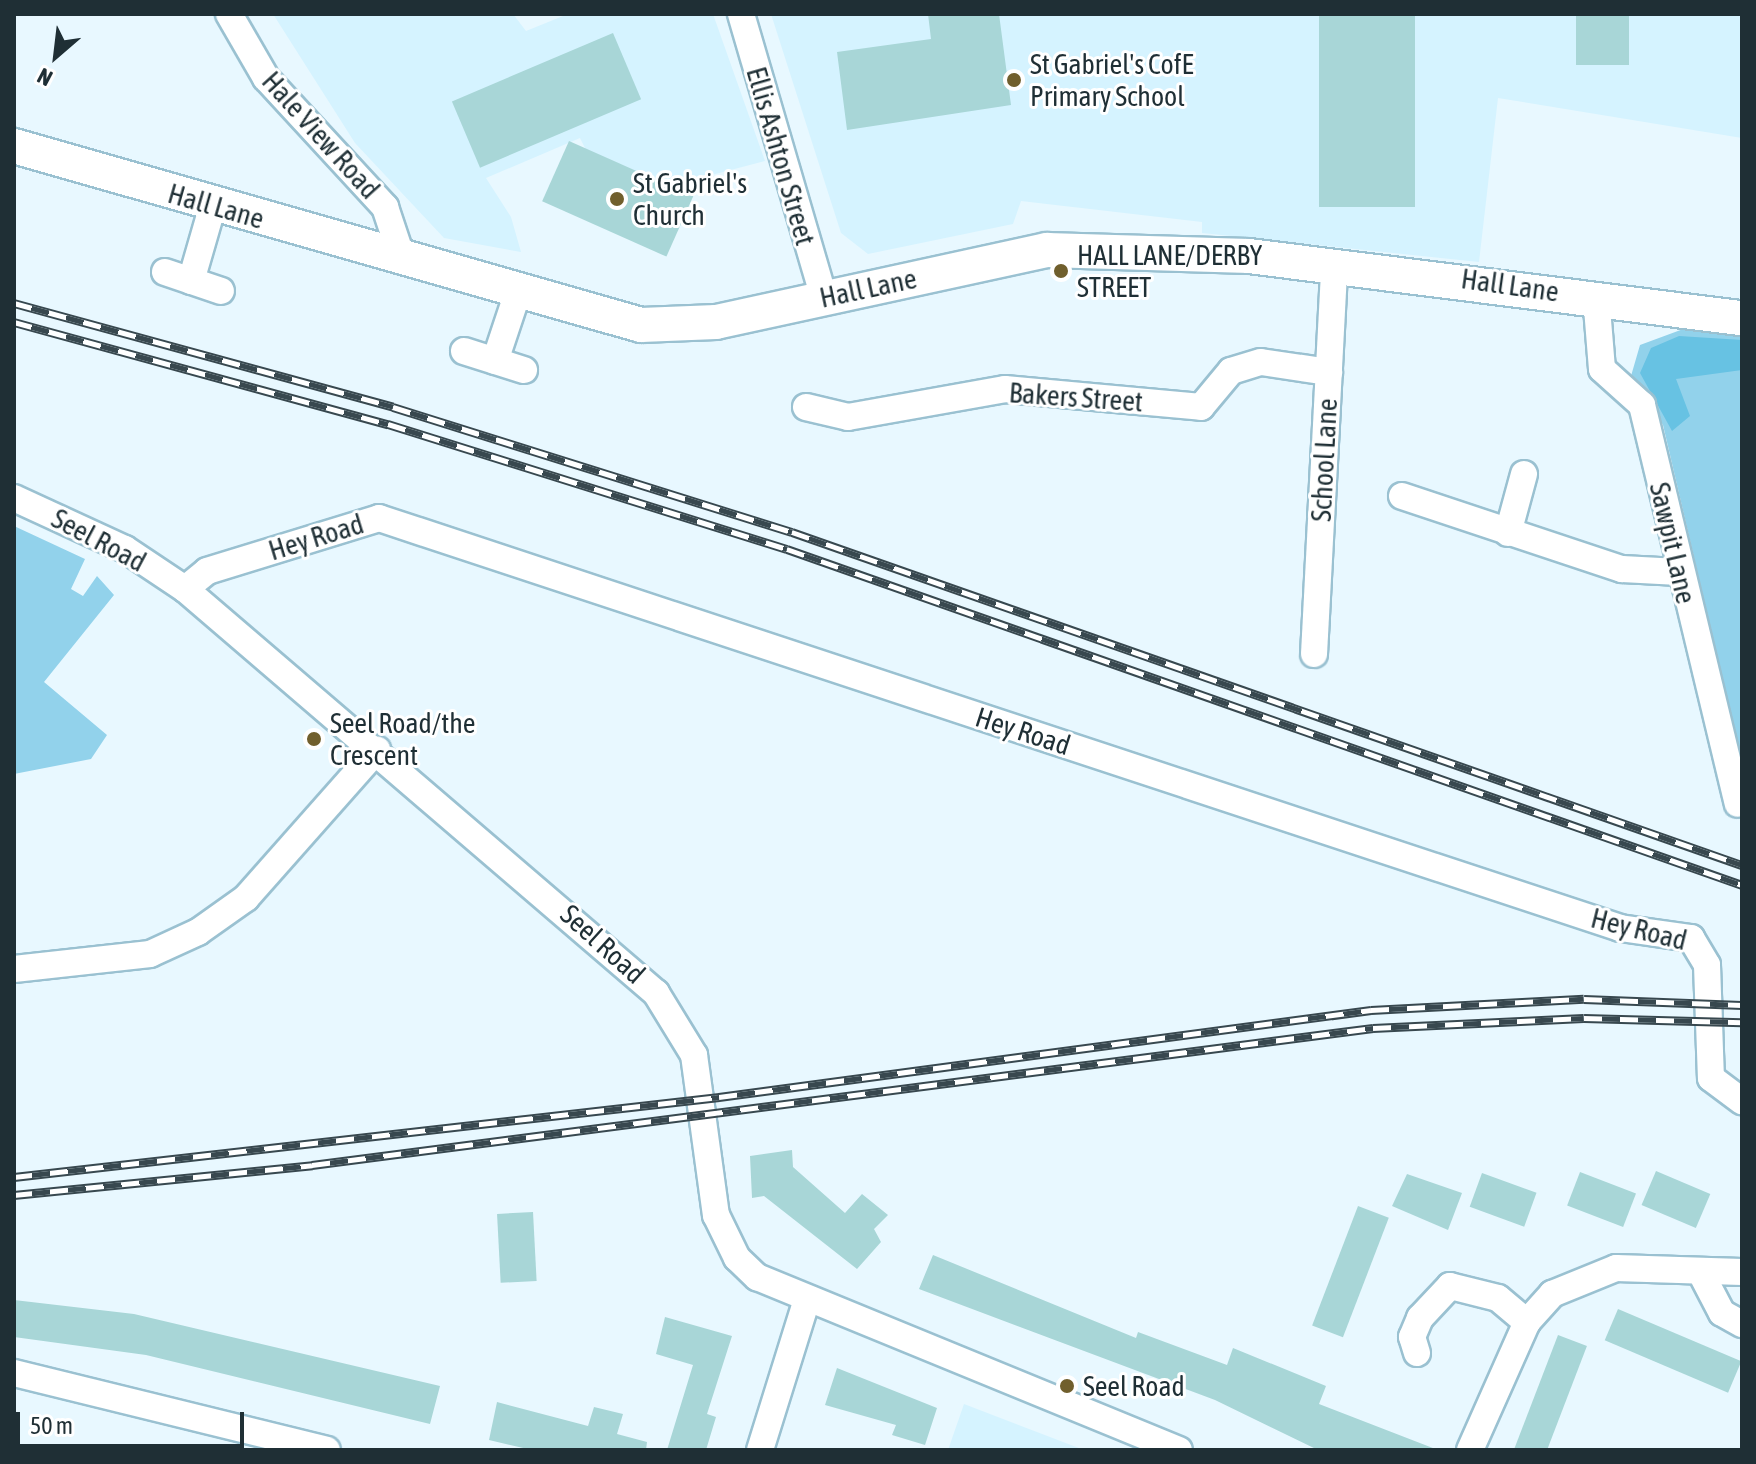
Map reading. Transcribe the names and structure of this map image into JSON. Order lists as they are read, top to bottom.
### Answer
{
  "streets": {
    "street": [
      "Hale View Road",
      "Ellis Ashton Street",
      "Hall Lane",
      "Bakers Street",
      "School Lane",
      "Hey Road",
      "Seel Road",
      "Sawpit Lane"
    ]
  },
  "crossings": [
    ["Hale View Road", "Hall Lane"],
    ["Ellis Ashton Street", "Hall Lane"],
    ["Hall Lane", "School Lane"],
    ["Hall Lane", "Sawpit Lane"],
    ["Bakers Street", "School Lane"],
    ["Hey Road", "Seel Road"]
  ],
  "places": [
    "St Gabriel's CofE Primary School",
    "St Gabriel's Church",
    "HALL LANE/DERBY STREET",
    "Seel Road/the Crescent",
    "Seel Road"
  ],
  "scale_bar": "50 m",
  "north": "bottom left"
}
